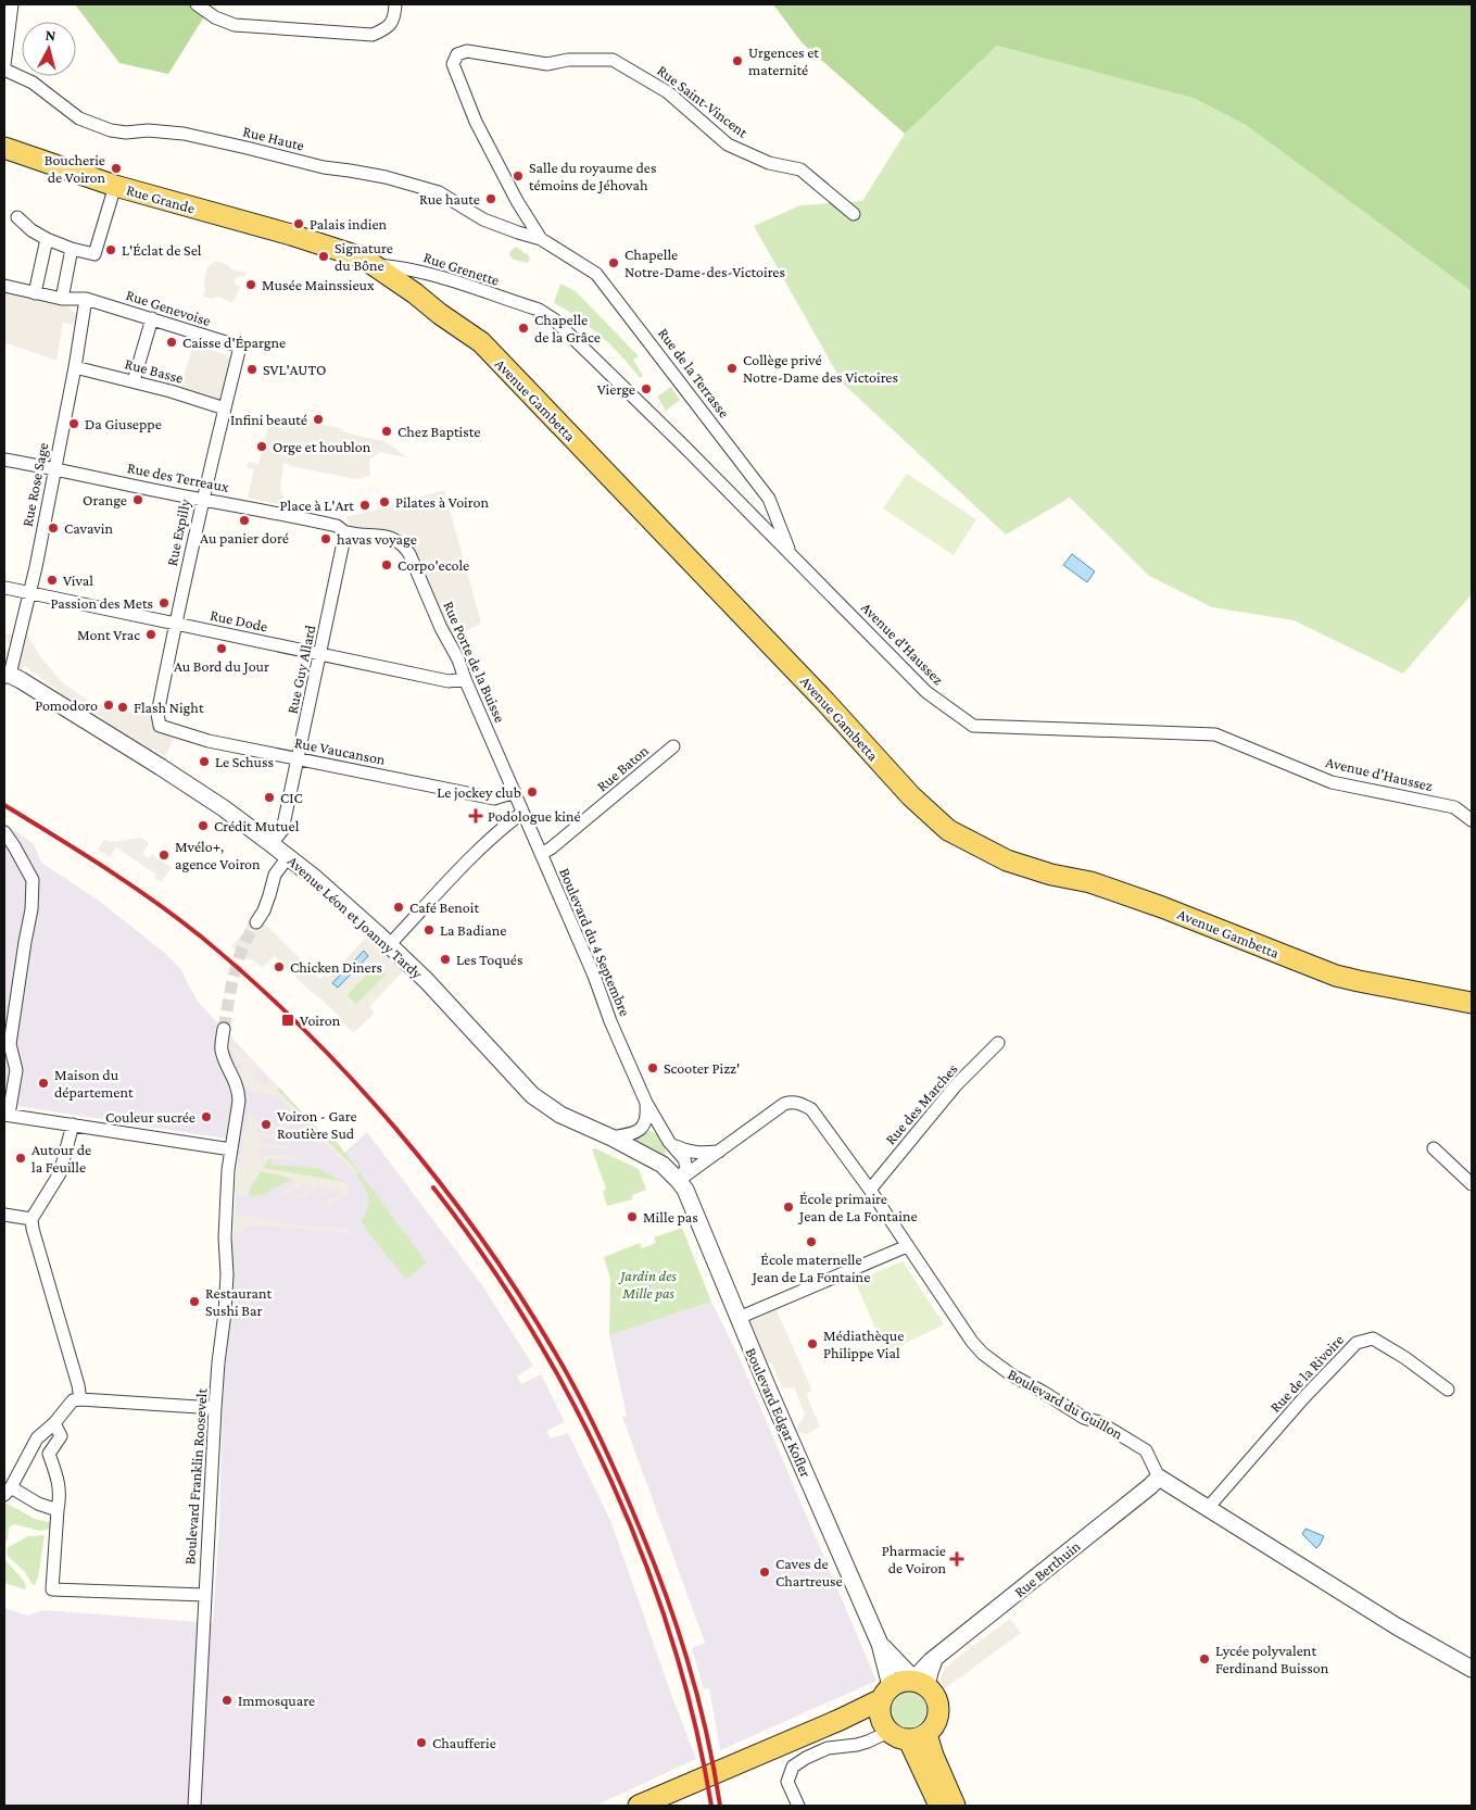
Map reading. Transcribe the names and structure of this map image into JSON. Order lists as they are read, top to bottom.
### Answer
{
  "streets": {
    "main road": ["Rue Grande", "Avenue Gambetta"],
    "street": [
      "Rue Saint-Vincent",
      "Rue Haute",
      "Rue Grenette",
      "Rue Genevoise",
      "Rue Basse",
      "Rue de la Terrasse",
      "Rue des Terreaux",
      "Rue Rose Sage",
      "Rue Expilly",
      "Rue Dode",
      "Avenue d'Haussez",
      "Rue Porte de la Buisse",
      "Rue Guy Allard",
      "Rue Vaucanson",
      "Rue Baton",
      "Avenue Léon et Joanny Tardy",
      "Boulevard du 4 Septembre",
      "Rue des Marches",
      "Rue de la Rivoire",
      "Boulevard du Guillon",
      "Boulevard Edgar Kofler",
      "Boulevard Franklin Roosevelt",
      "Rue Berthuin"
    ]
  },
  "crossings": [
    ["Rue Saint-Vincent", "Rue Haute"],
    ["Rue Saint-Vincent", "Rue de la Terrasse"],
    ["Rue Haute", "Rue de la Terrasse"],
    ["Rue Grande", "Avenue Gambetta"],
    ["Rue Grenette", "Avenue Gambetta"],
    ["Rue Grenette", "Avenue d'Haussez"],
    ["Rue Genevoise", "Rue Rose Sage"],
    ["Rue Genevoise", "Rue Expilly"],
    ["Rue Basse", "Rue Rose Sage"],
    ["Rue Basse", "Rue Expilly"],
    ["Rue de la Terrasse", "Avenue d'Haussez"],
    ["Rue des Terreaux", "Rue Rose Sage"],
    ["Rue des Terreaux", "Rue Expilly"],
    ["Rue des Terreaux", "Rue Porte de la Buisse"],
    ["Rue des Terreaux", "Rue Guy Allard"],
    ["Rue Rose Sage", "Rue Dode"],
    ["Rue Rose Sage", "Avenue Léon et Joanny Tardy"],
    ["Rue Expilly", "Rue Dode"],
    ["Rue Expilly", "Rue Vaucanson"],
    ["Rue Dode", "Rue Porte de la Buisse"],
    ["Rue Dode", "Rue Guy Allard"],
    ["Rue Porte de la Buisse", "Rue Vaucanson"],
    ["Rue Porte de la Buisse", "Boulevard du 4 Septembre"],
    ["Rue Guy Allard", "Rue Vaucanson"],
    ["Rue Guy Allard", "Avenue Léon et Joanny Tardy"],
    ["Rue Vaucanson", "Boulevard du 4 Septembre"],
    ["Rue Baton", "Boulevard du 4 Septembre"],
    ["Avenue Léon et Joanny Tardy", "Boulevard du 4 Septembre"],
    ["Avenue Léon et Joanny Tardy", "Boulevard du Guillon"],
    ["Avenue Léon et Joanny Tardy", "Boulevard Edgar Kofler"],
    ["Boulevard du 4 Septembre", "Boulevard du Guillon"],
    ["Boulevard du 4 Septembre", "Boulevard Edgar Kofler"],
    ["Rue des Marches", "Boulevard du Guillon"],
    ["Boulevard du Guillon", "Boulevard Edgar Kofler"],
    ["Boulevard du Guillon", "Rue Berthuin"],
    ["Boulevard Edgar Kofler", "Rue Berthuin"]
  ],
  "parks": ["Jardin des Mille pas"],
  "places": {
    "other": [
      "Urgences et maternité",
      "Boucherie de Voiron",
      "Salle du royaume des témoins de Jéhovah",
      "Rue haute",
      "Palais indien",
      "L'Éclat de Sel",
      "Signature du Bône",
      "Chapelle Notre-Dame-des-Victoires",
      "Musée Mainssieux",
      "Chapelle de la Grâce",
      "Caisse d'Épargne",
      "Collège privé Notre-Dame des Victoires",
      "SVL'AUTO",
      "Vierge",
      "Infini beauté",
      "Da Giuseppe",
      "Chez Baptiste",
      "Orge et houblon",
      "Orange",
      "Pilates à Voiron",
      "Place à L'Art",
      "Au panier doré",
      "Cavavin",
      "havas voyage",
      "Corpo'ecole",
      "Vival",
      "Passion des Mets",
      "Mont Vrac",
      "Au Bord du Jour",
      "Pomodoro",
      "Flash Night",
      "Le Schuss",
      "Le jockey club",
      "CIC",
      "Crédit Mutuel",
      "Mvélo+, agence Voiron",
      "Café Benoit",
      "La Badiane",
      "Les Toqués",
      "Chicken Diners",
      "Scooter Pizz'",
      "Maison du département",
      "Couleur sucrée",
      "Voiron - Gare Routière Sud",
      "Autour de la Feuille",
      "École primaire Jean de La Fontaine",
      "Mille pas",
      "École maternelle Jean de La Fontaine",
      "Restaurant Sushi Bar",
      "Médiathèque Philippe Vial",
      "Caves de Chartreuse",
      "Lycée polyvalent Ferdinand Buisson",
      "Immosquare",
      "Chaufferie"
    ],
    "health": ["Podologue kiné", "Pharmacie de Voiron"],
    "transit": ["Voiron"]
  },
  "north": "top"
}
